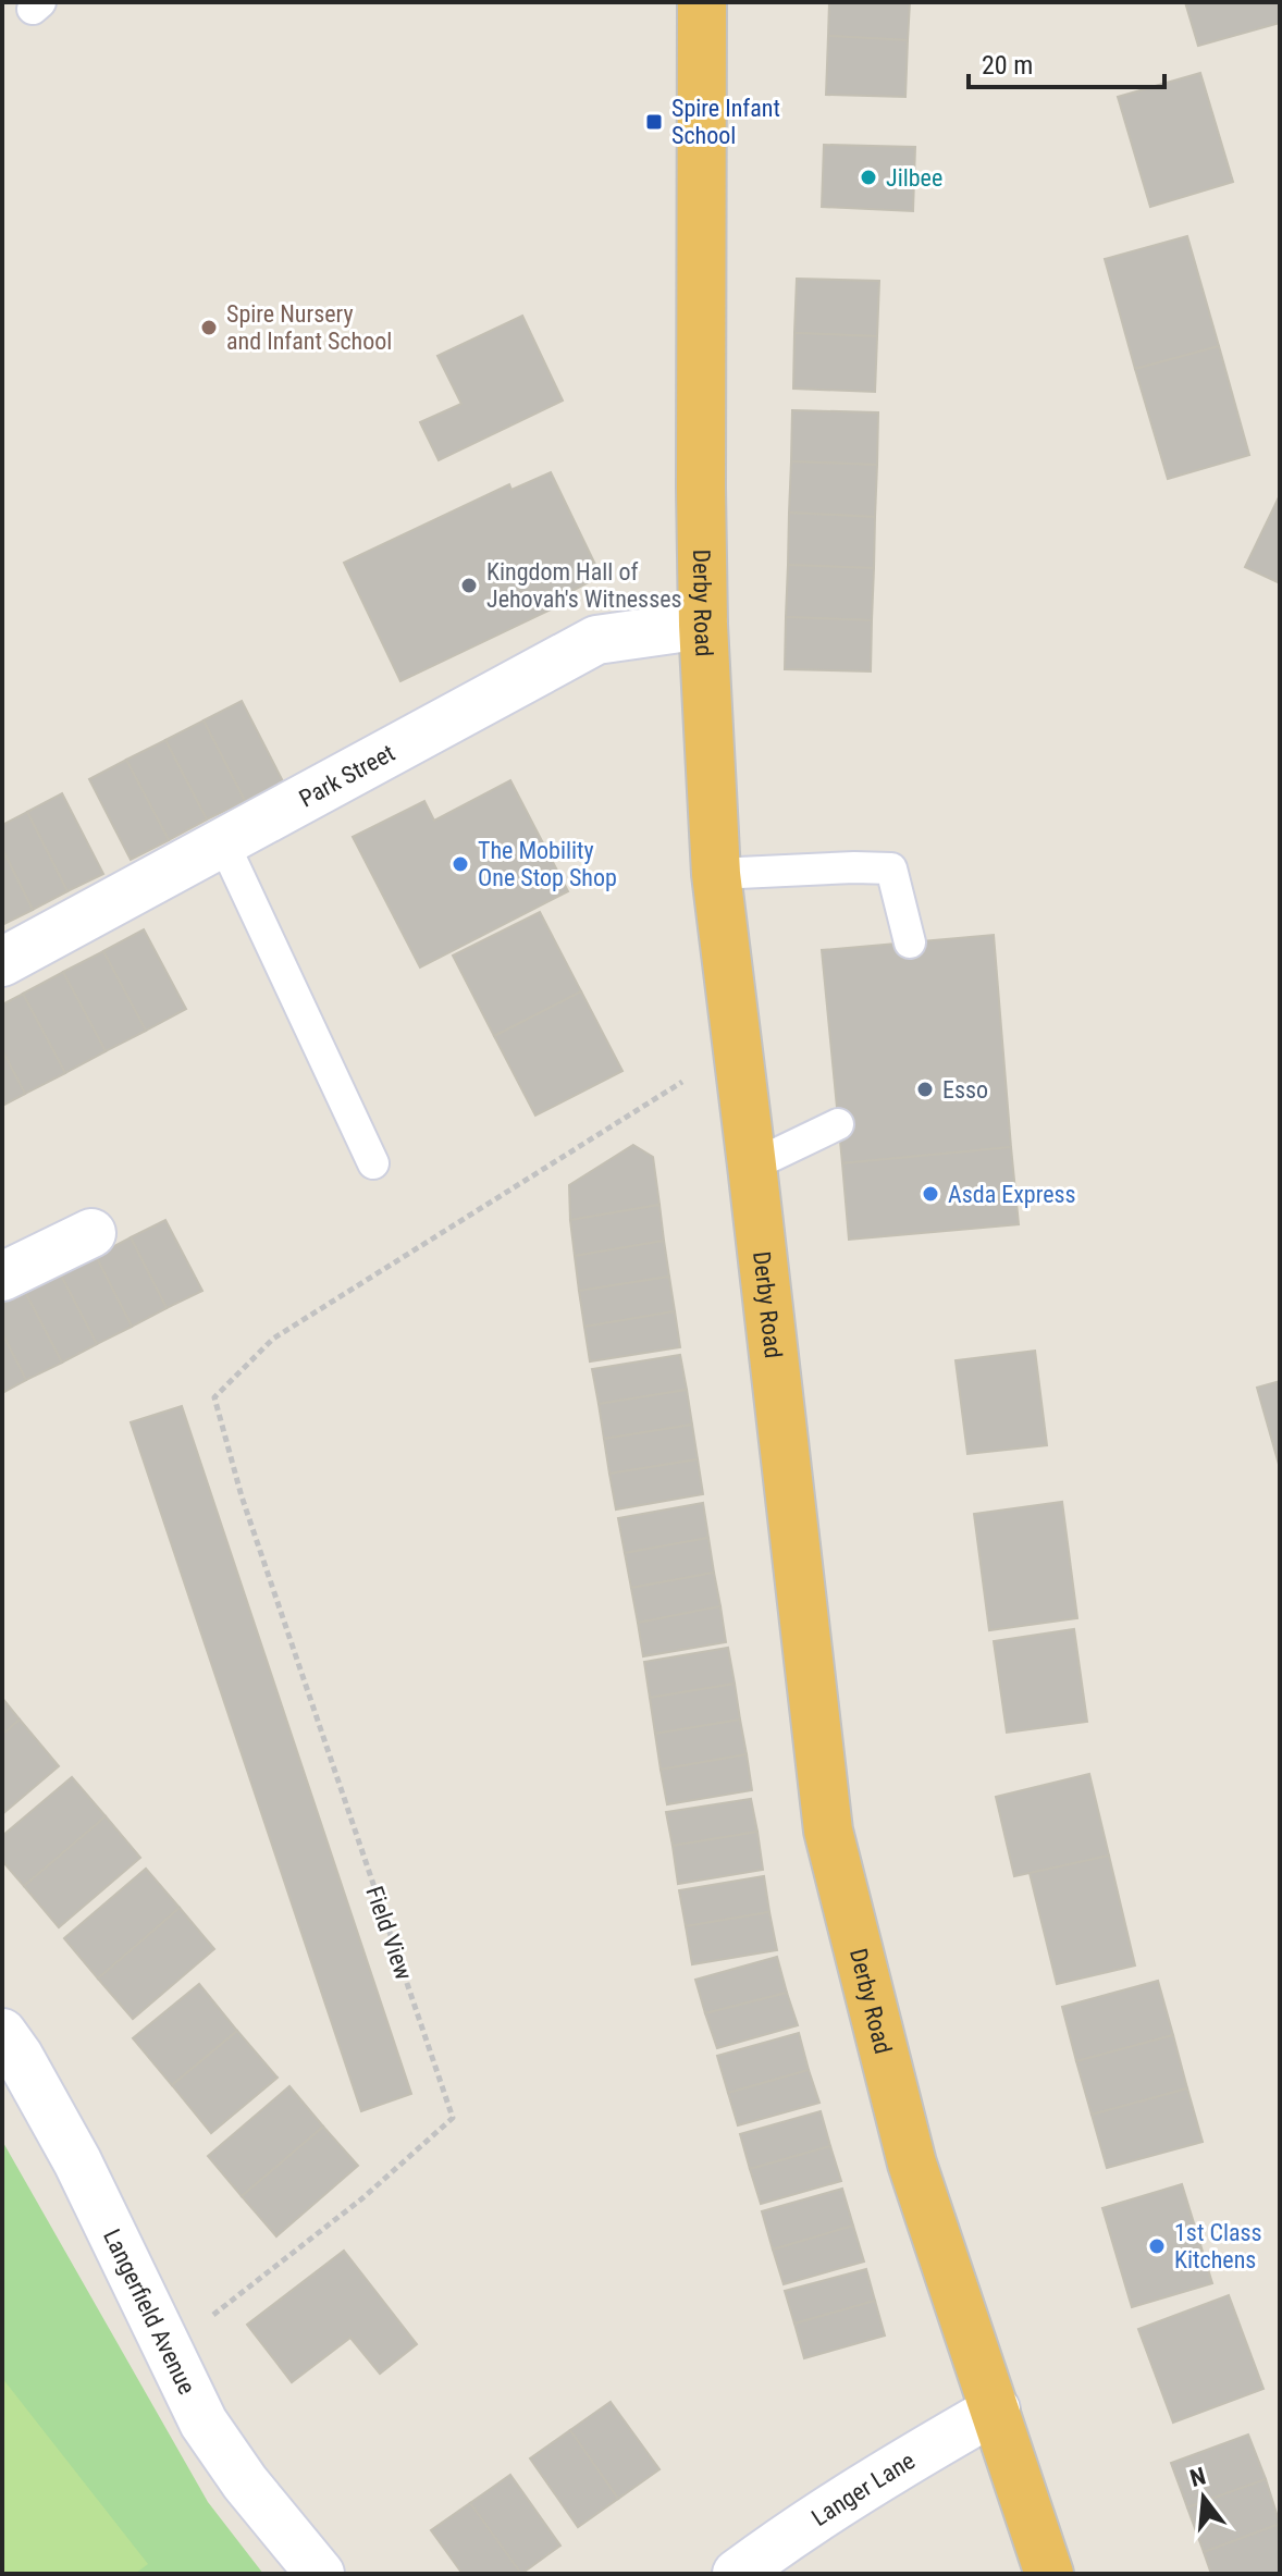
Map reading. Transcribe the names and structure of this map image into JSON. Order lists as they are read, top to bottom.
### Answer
{
  "streets": {
    "highway": ["Derby Road"],
    "street": ["Park Street", "Langerfield Avenue", "Langer Lane"],
    "path": ["Field View"]
  },
  "crossings": [
    ["Derby Road", "Park Street"],
    ["Derby Road", "Field View"],
    ["Derby Road", "Langer Lane"],
    ["Field View", "Langerfield Avenue"]
  ],
  "places": {
    "transit": ["Spire Infant School"],
    "other": [
      "Jilbee",
      "Spire Nursery and Infant School",
      "Kingdom Hall of Jehovah's Witnesses",
      "The Mobility One Stop Shop",
      "Esso",
      "Asda Express",
      "1st Class Kitchens"
    ]
  },
  "scale_bar": "20 m",
  "north": "top"
}
